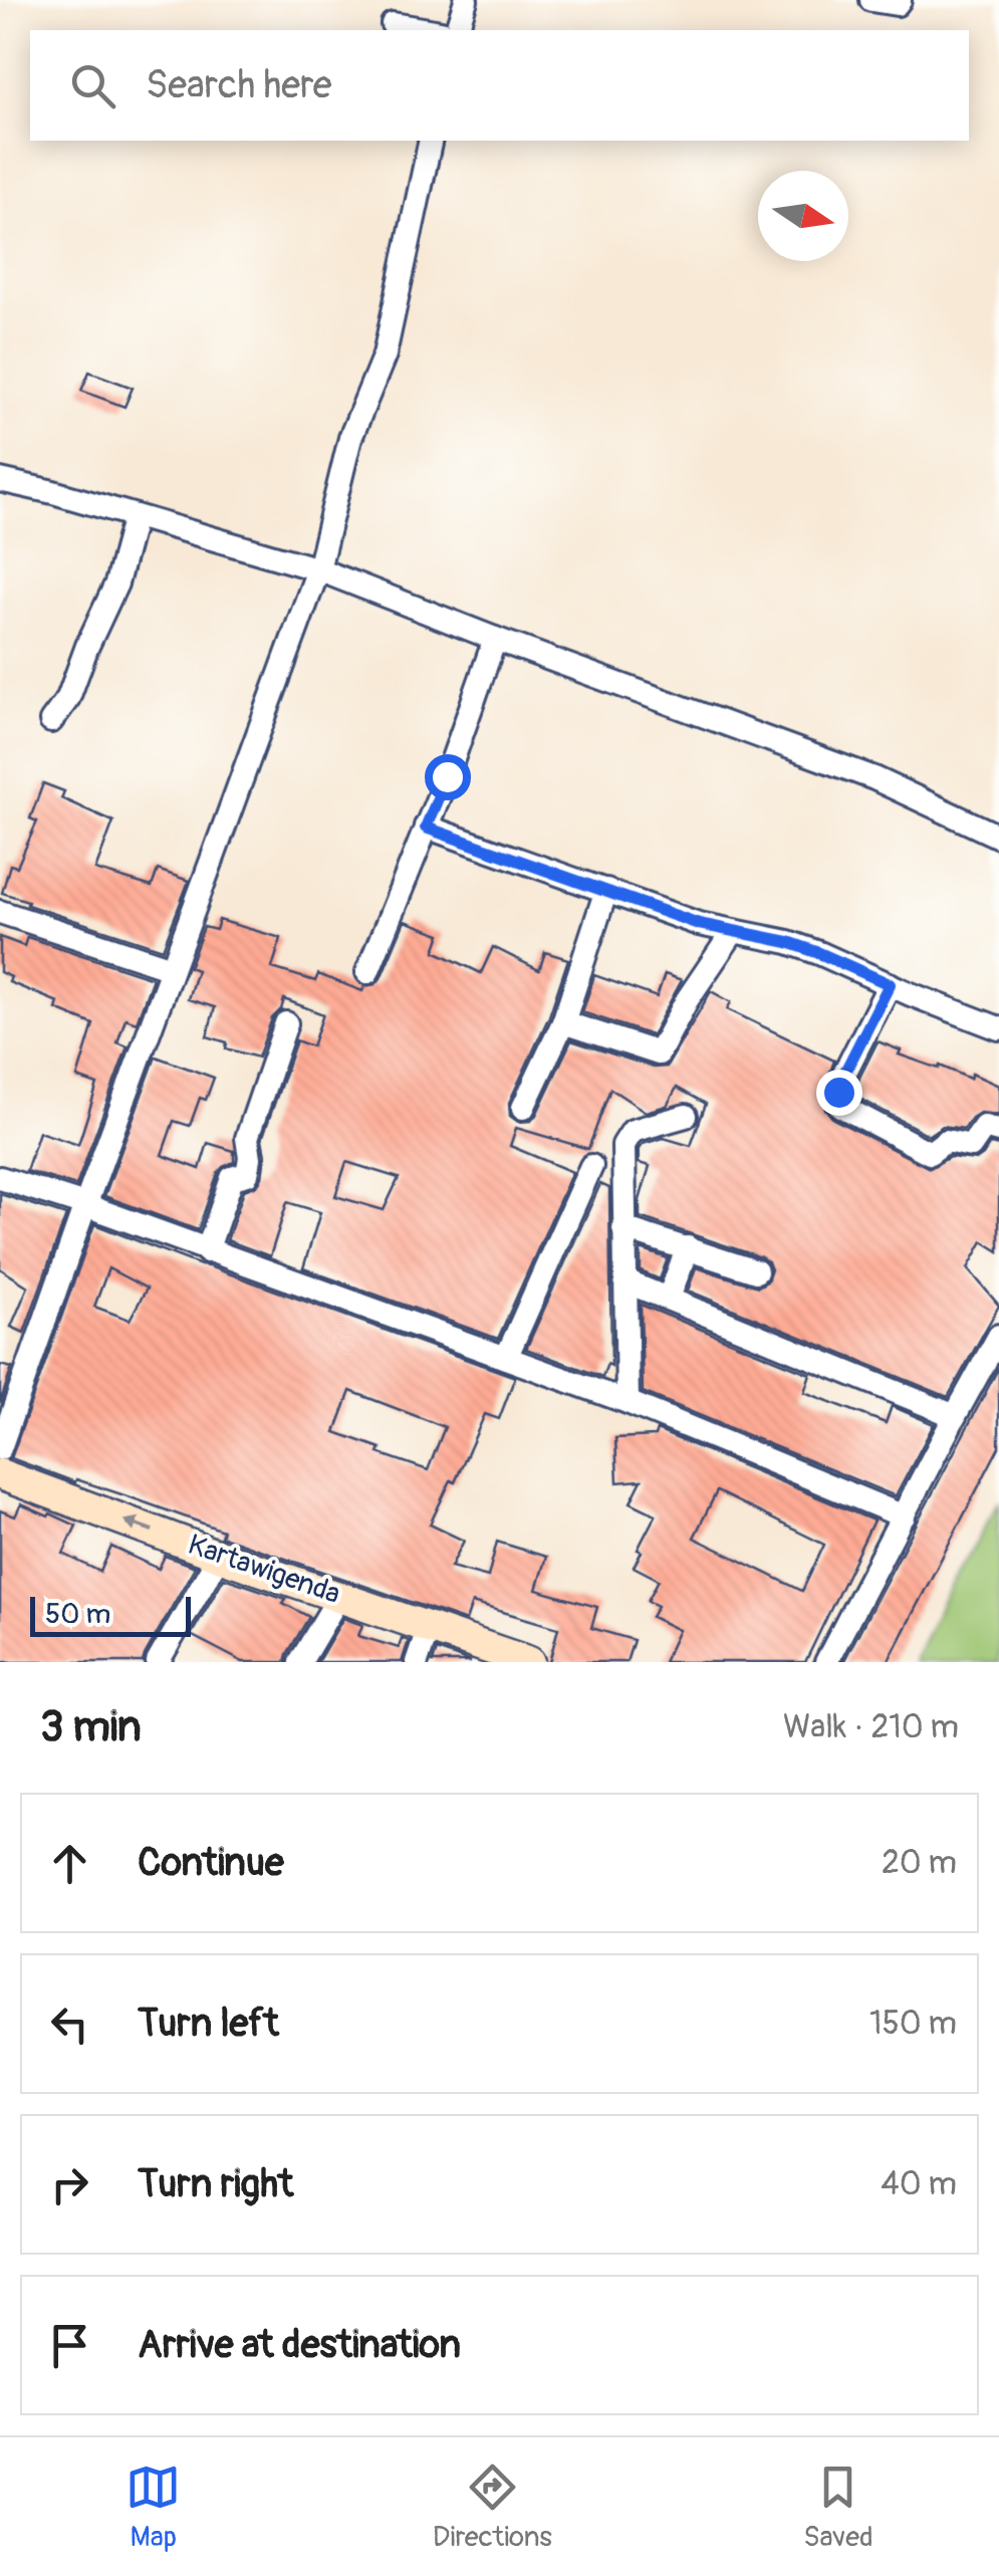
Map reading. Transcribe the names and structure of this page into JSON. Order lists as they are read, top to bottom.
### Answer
{
  "streets": {
    "street": ["Kartawigenda"]
  },
  "one_way": ["Kartawigenda"],
  "scale_bar": "50 m",
  "north": "right",
  "page": {
    "search": "Search here",
    "scale": "50 m",
    "heading": ["3 min", "Walk · 210 m"],
    "list": [
      ["Continue", "20 m"],
      ["Turn left", "150 m"],
      ["Turn right", "40 m"],
      "Arrive at destination"
    ],
    "nav": ["Map", "Directions", "Saved"]
  }
}
